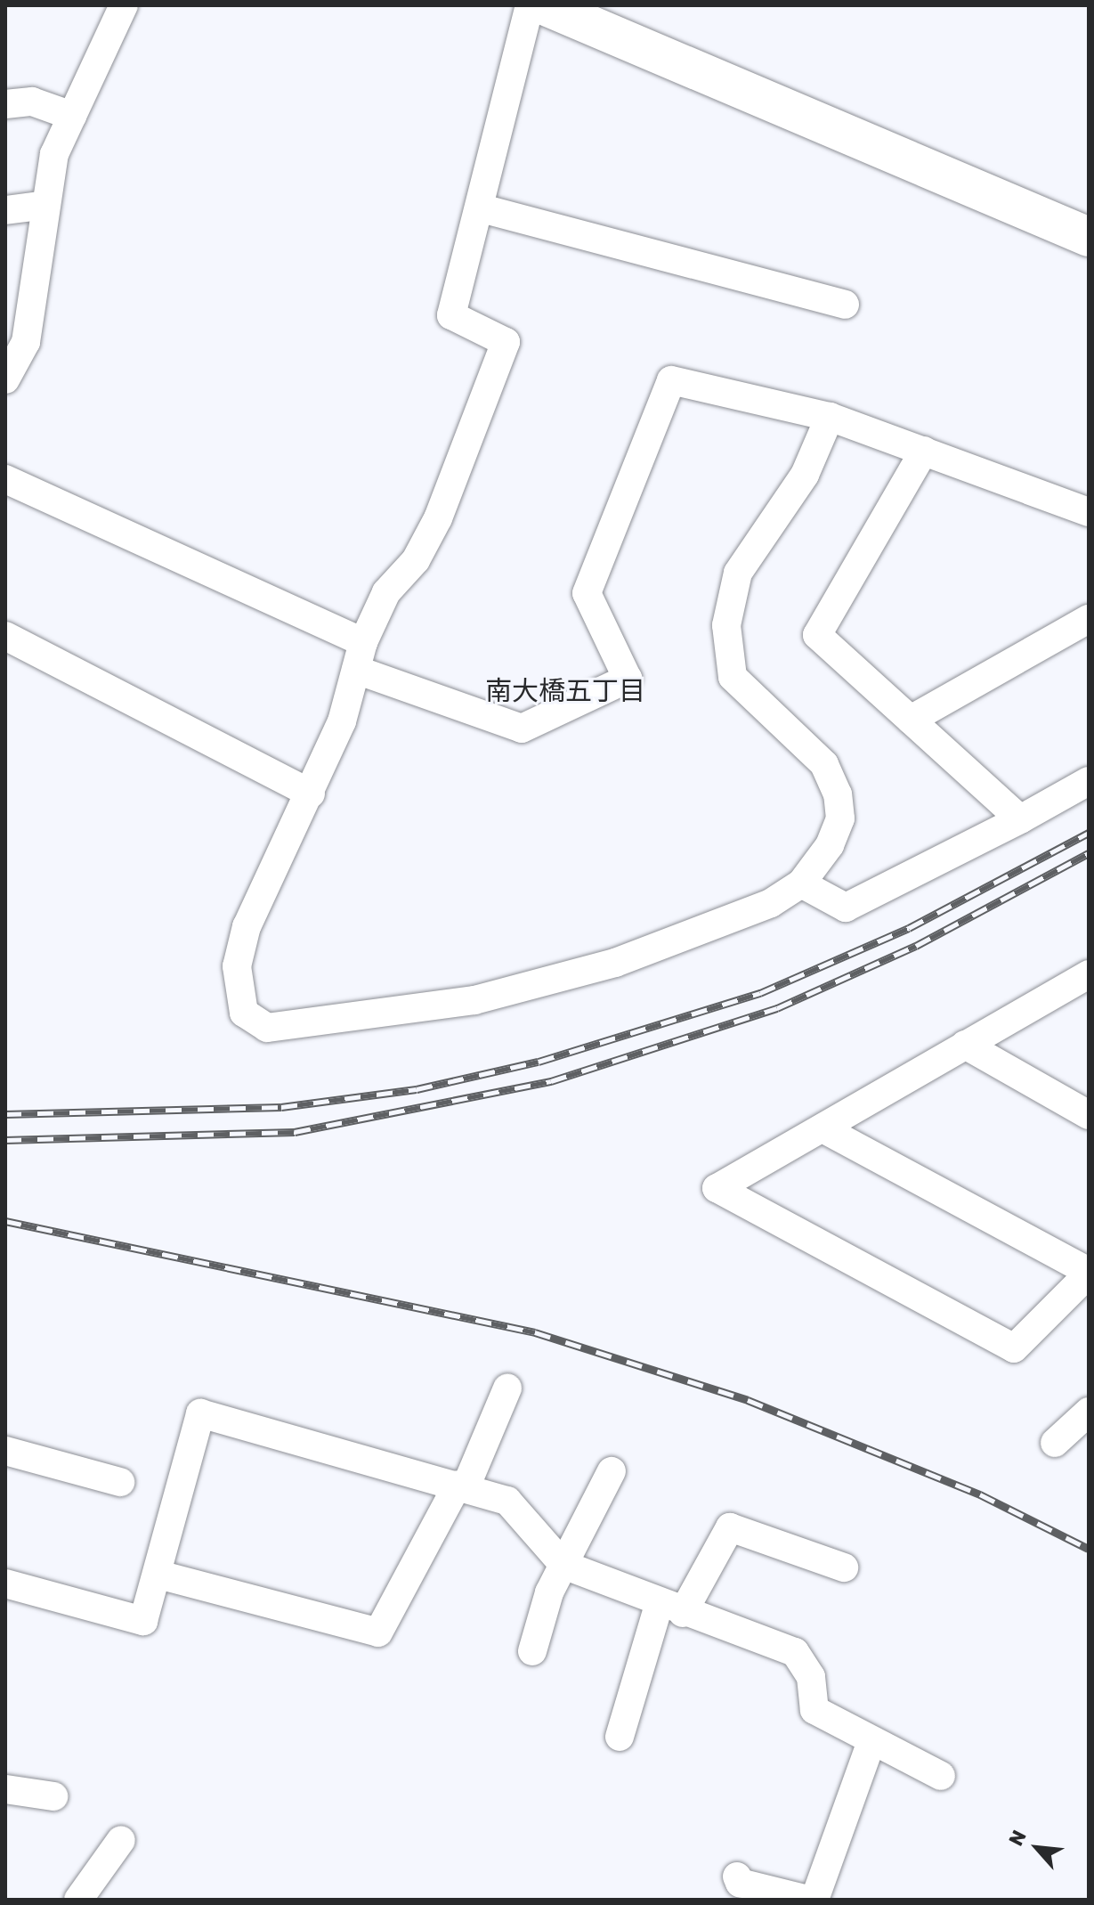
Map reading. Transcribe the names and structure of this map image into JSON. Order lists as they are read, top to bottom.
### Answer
{
  "districts": ["南大橋五丁目"],
  "north": "top left"
}
